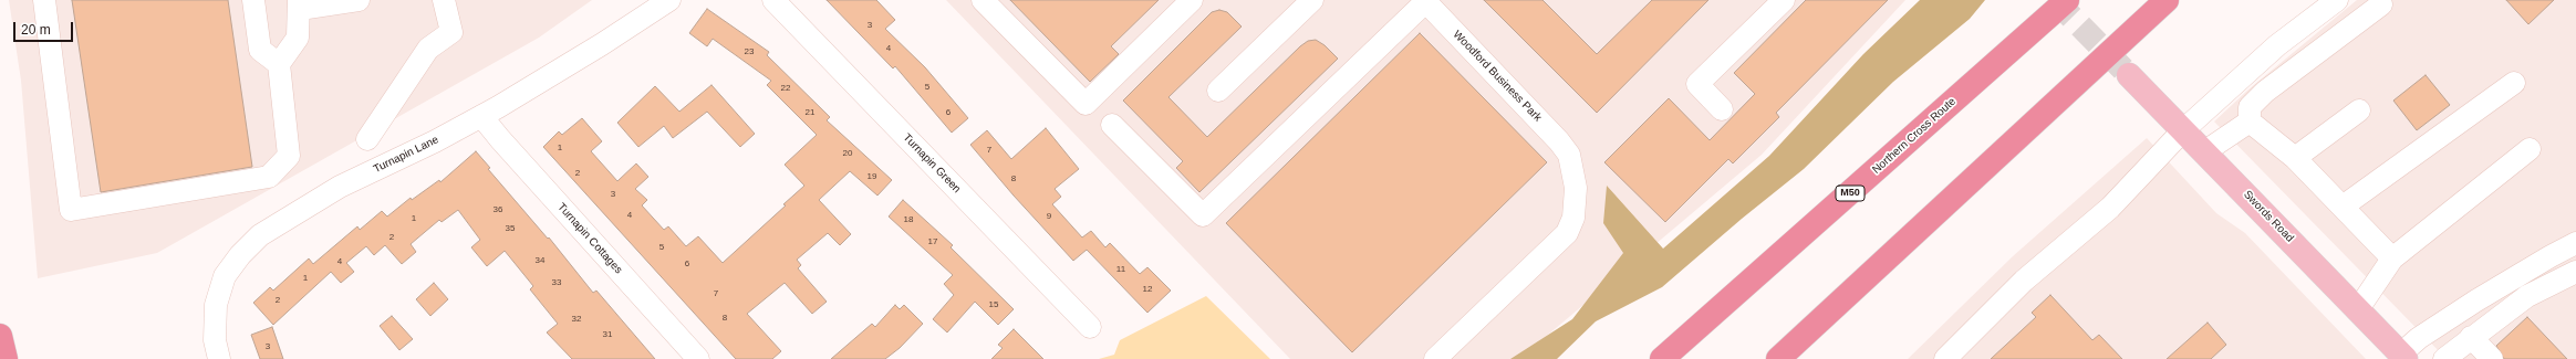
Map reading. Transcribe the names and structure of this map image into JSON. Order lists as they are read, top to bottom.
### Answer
{
  "streets": {
    "highway": ["Northern Cross Route", "M50"],
    "main road": ["Swords Road"],
    "street": [
      "Woodford Business Park",
      "Turnapin Lane",
      "Turnapin Green",
      "Turnapin Cottages"
    ]
  },
  "crossings": [
    ["Turnapin Lane", "Turnapin Cottages"]
  ],
  "house_numbers": [
    "3",
    "4",
    "23",
    "5",
    "22",
    "21",
    "6",
    "1",
    "7",
    "20",
    "2",
    "19",
    "8",
    "3",
    "36",
    "4",
    "9",
    "1",
    "18",
    "35",
    "2",
    "17",
    "5",
    "34",
    "4",
    "6",
    "11",
    "1",
    "33",
    "12",
    "7",
    "2",
    "15",
    "8",
    "32",
    "31",
    "3"
  ],
  "scale_bar": "20 m"
}
